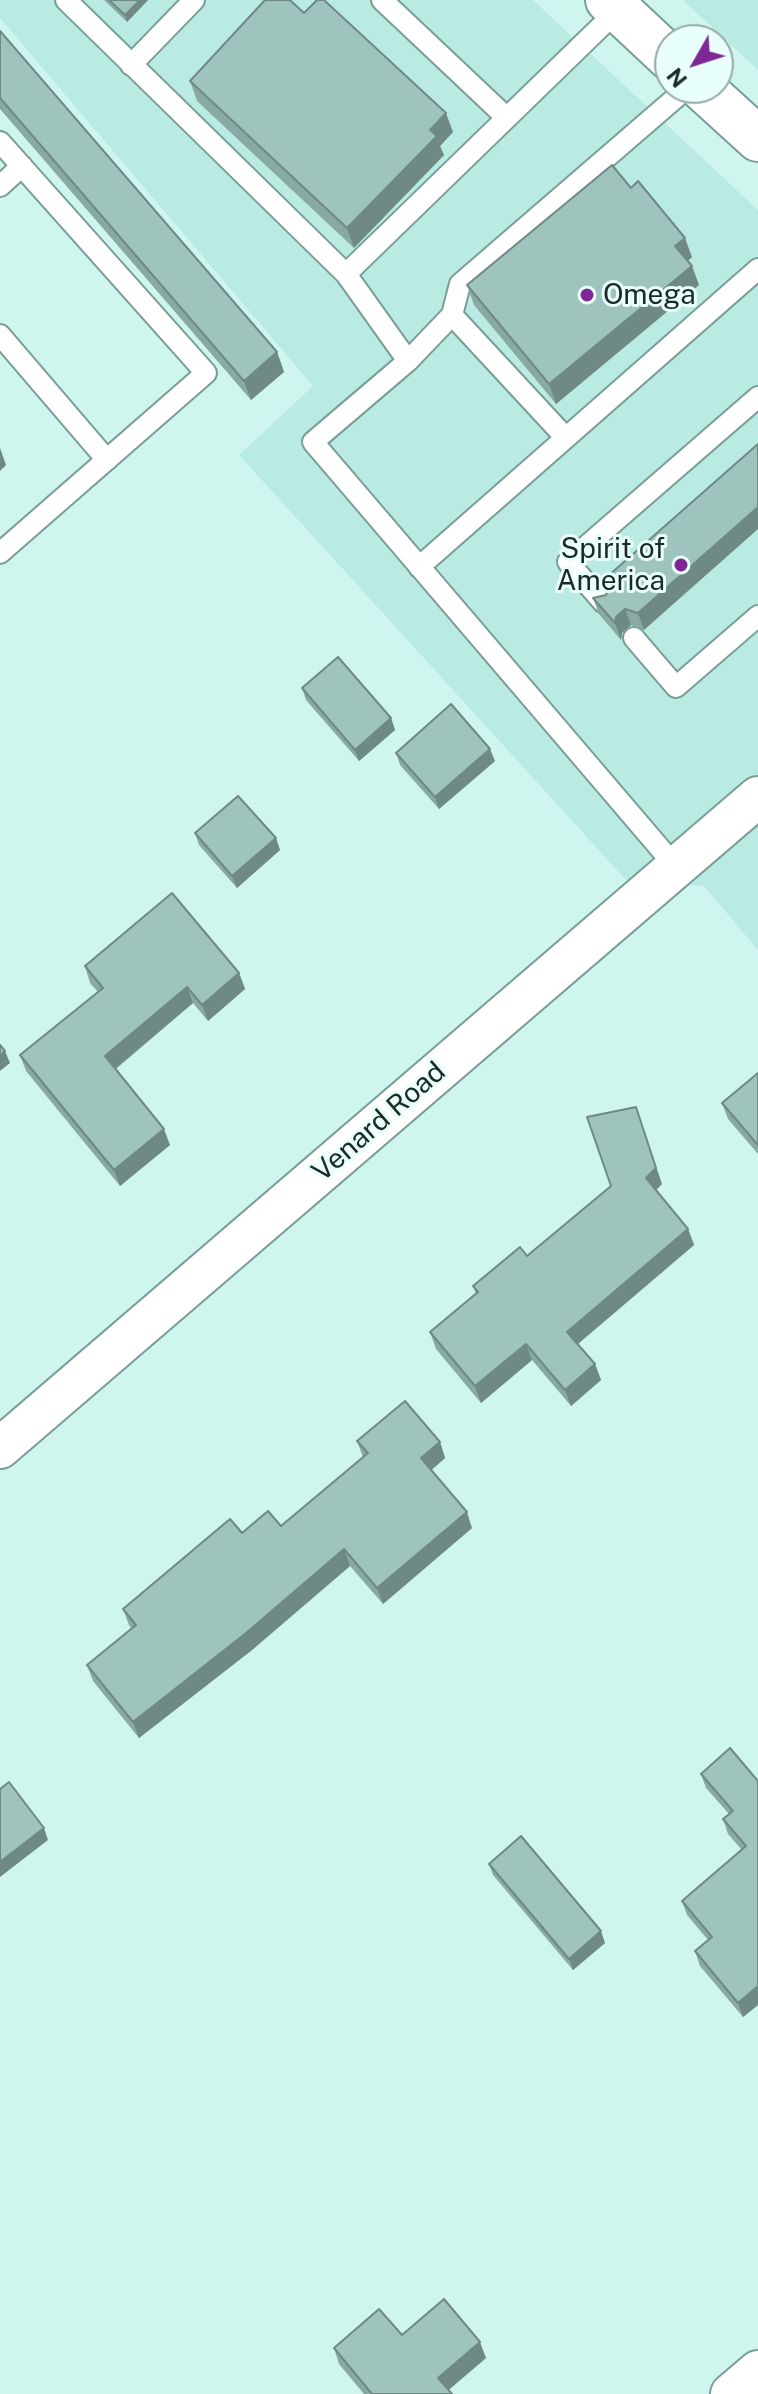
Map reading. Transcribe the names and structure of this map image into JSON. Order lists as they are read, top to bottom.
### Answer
{
  "streets": {
    "street": ["Venard Road"]
  },
  "places": ["Omega", "Spirit of America"],
  "north": "bottom left"
}
